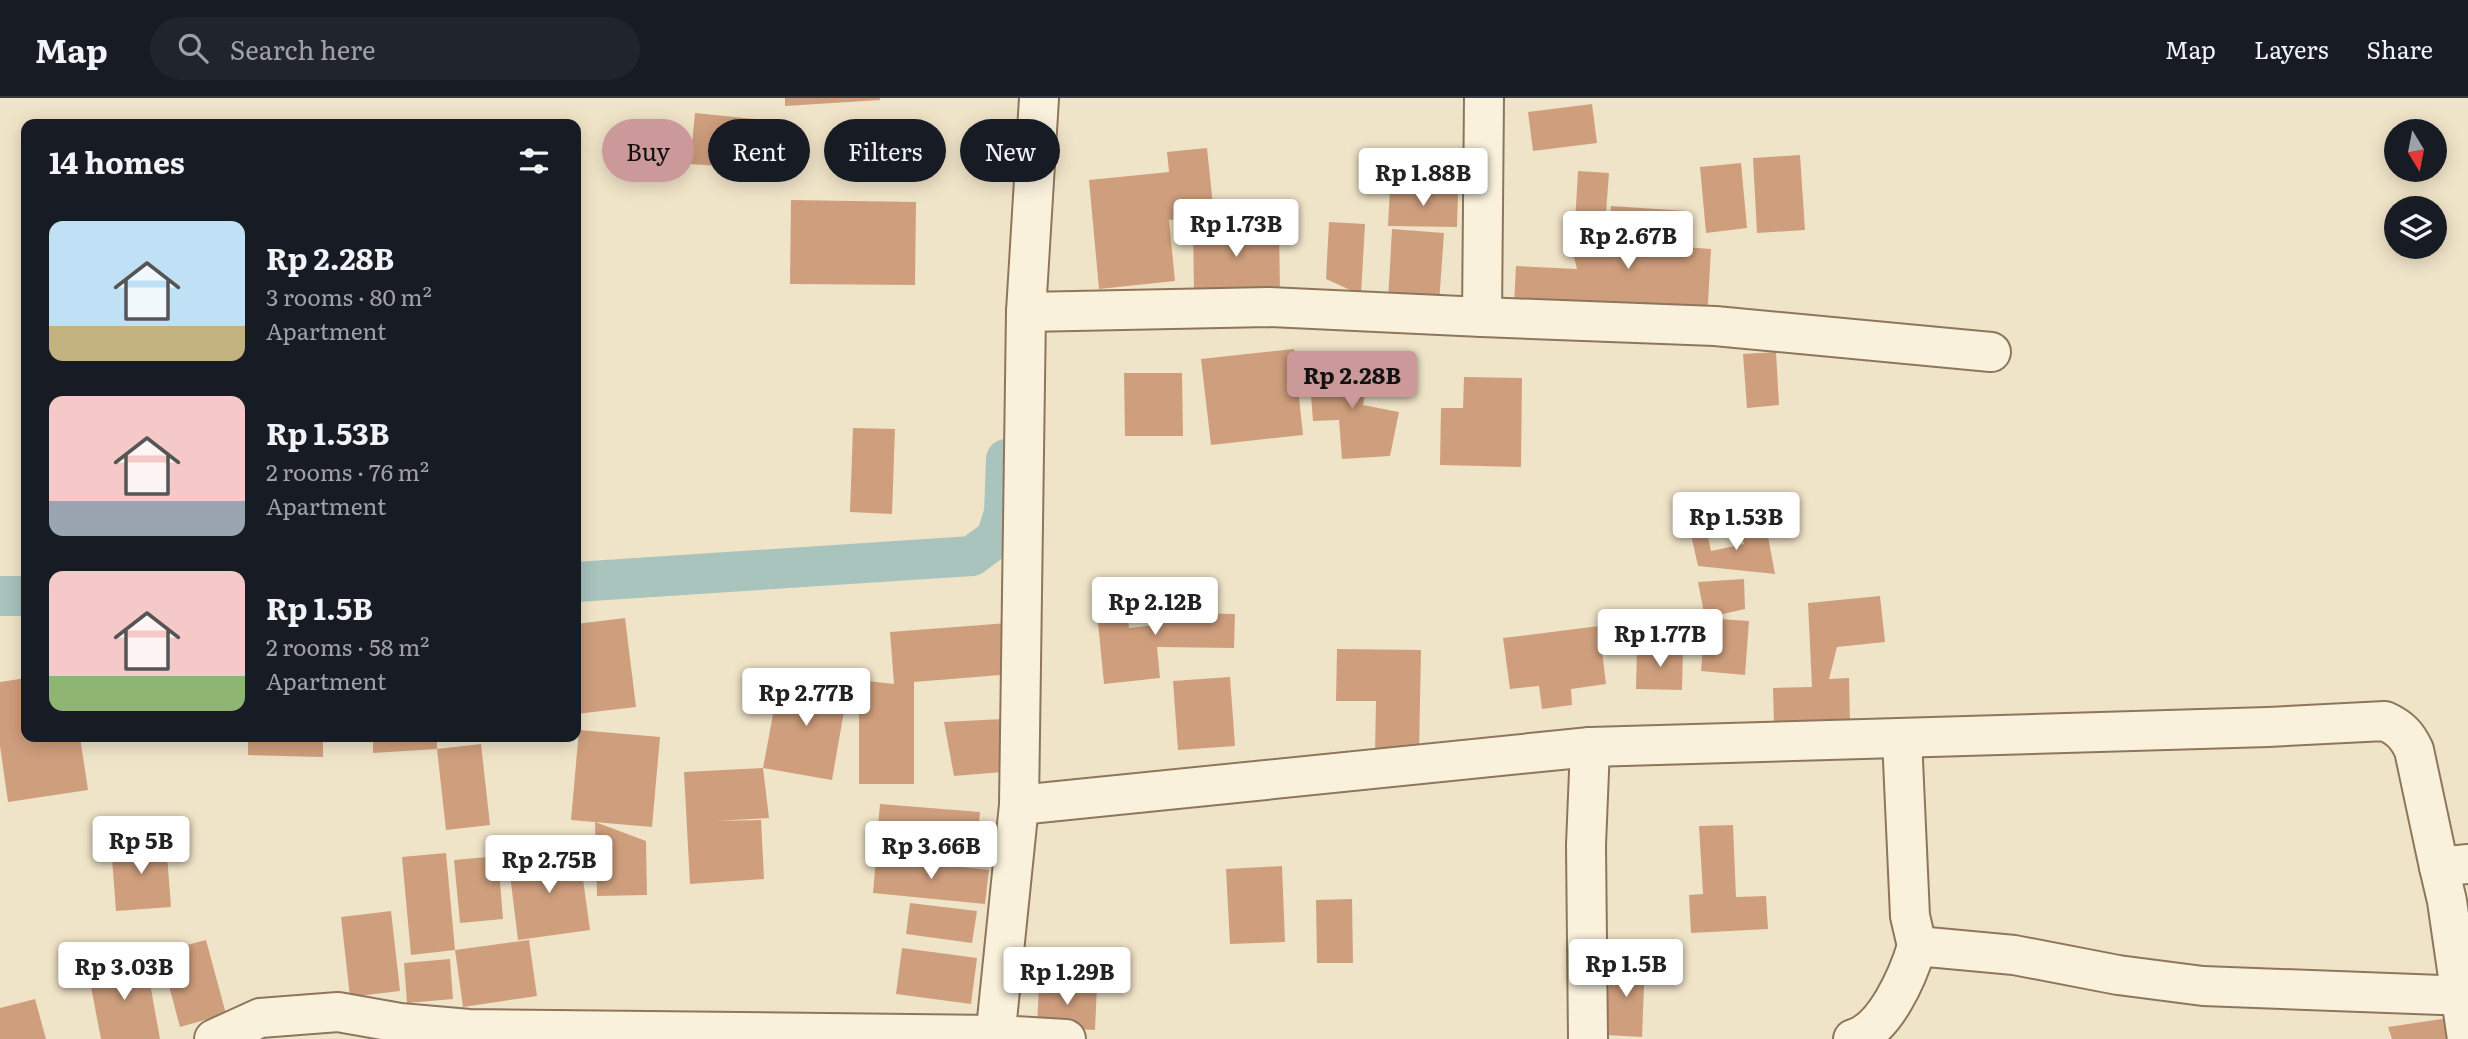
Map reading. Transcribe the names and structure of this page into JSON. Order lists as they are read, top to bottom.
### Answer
{
  "north": "bottom",
  "page": {
    "header": "Map",
    "search": "Search here",
    "nav": ["Map", "Layers", "Share"],
    "chip": [
      "Buy",
      "Rent",
      "Filters",
      "New"
    ],
    "heading": "14 homes",
    "price": [
      "Rp 1.88B",
      "Rp 1.73B",
      "Rp 2.67B",
      "Rp 2.28B",
      "Rp 1.53B",
      "Rp 2.12B",
      "Rp 1.77B",
      "Rp 2.77B",
      "Rp 5B",
      "Rp 3.66B",
      "Rp 2.75B",
      "Rp 1.5B",
      "Rp 3.03B",
      "Rp 1.29B"
    ],
    "list": [
      {
        "name": "Rp 2.28B",
        "note": "3 rooms · 80 m² · Apartment"
      },
      {
        "name": "Rp 1.53B",
        "note": "2 rooms · 76 m² · Apartment"
      },
      {
        "name": "Rp 1.5B",
        "note": "2 rooms · 58 m² · Apartment"
      }
    ]
  }
}
